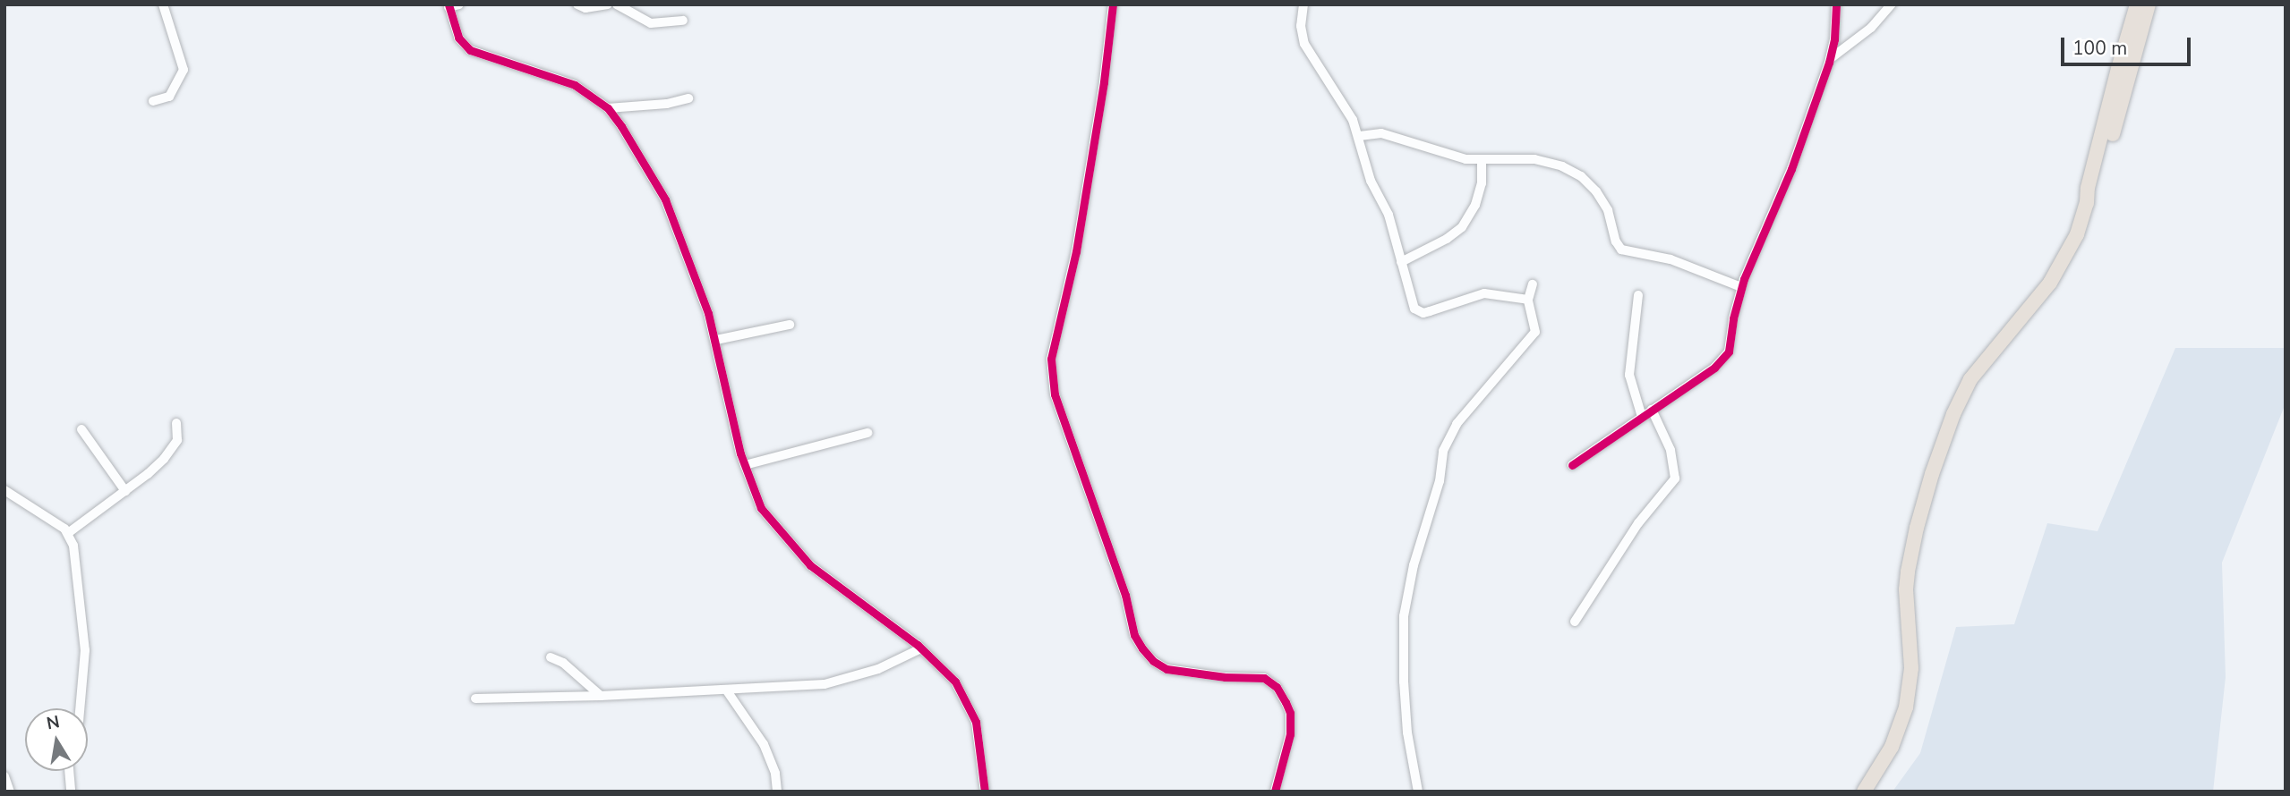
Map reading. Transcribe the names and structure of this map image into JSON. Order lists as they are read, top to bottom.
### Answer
{
  "scale_bar": "100 m",
  "north": "top"
}
